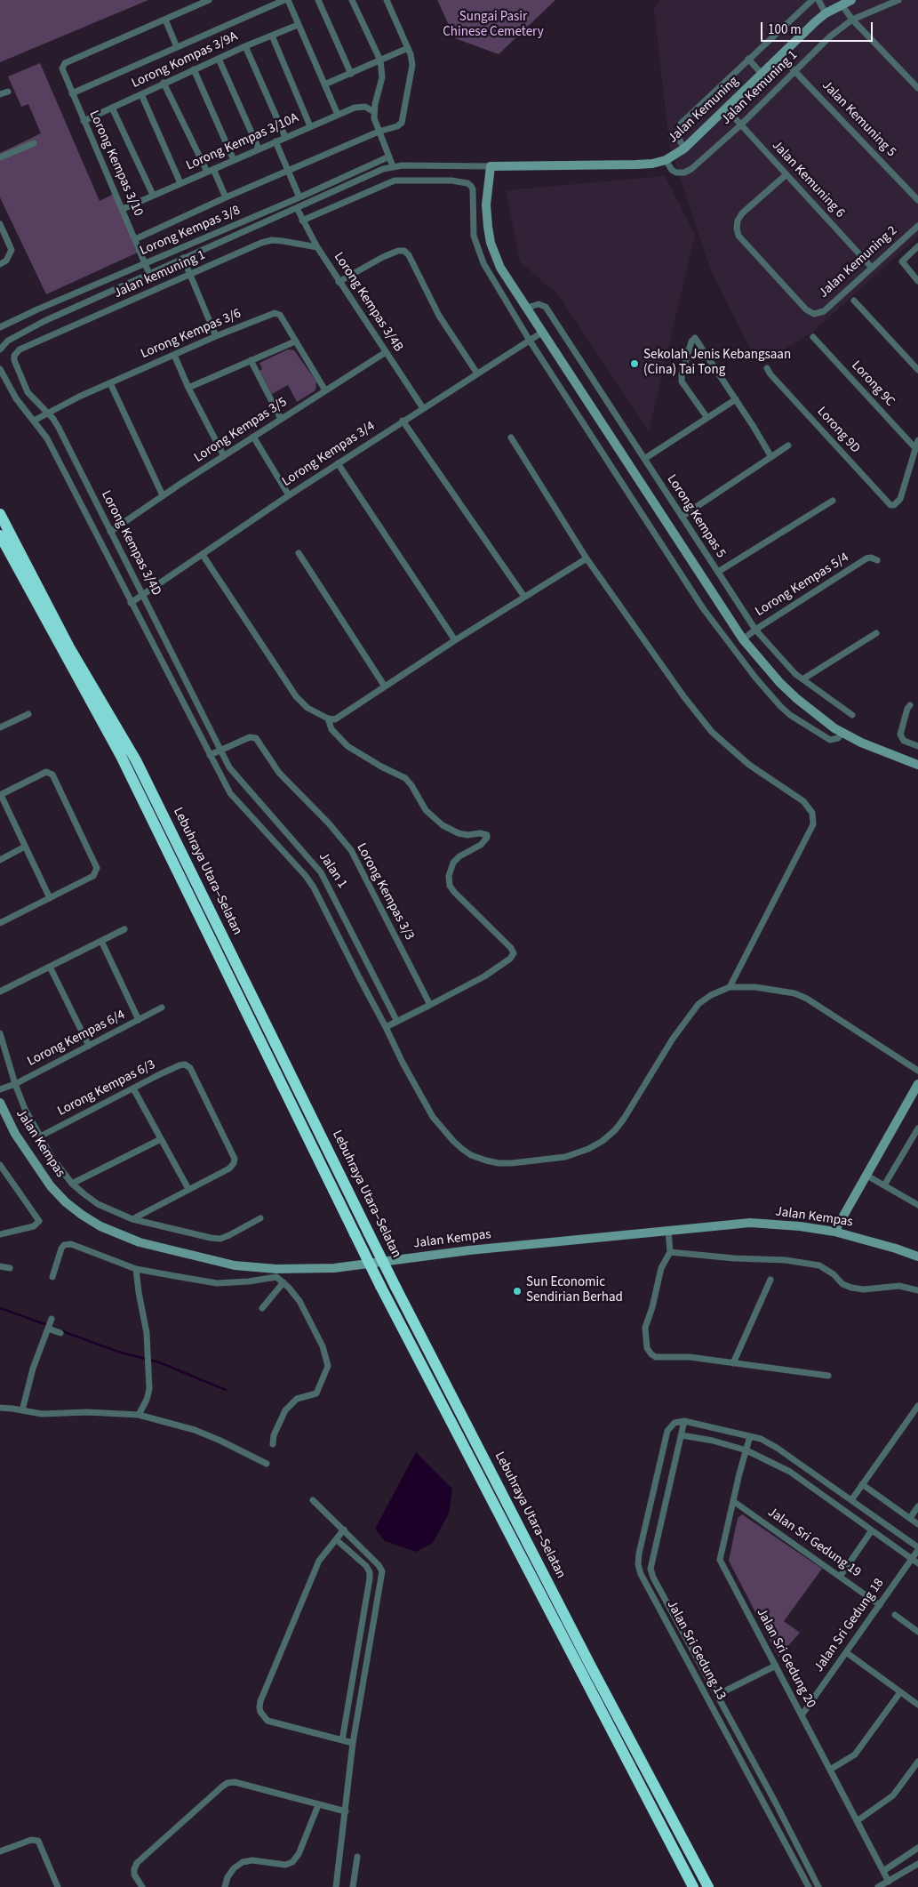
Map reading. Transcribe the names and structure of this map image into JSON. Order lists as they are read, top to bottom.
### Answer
{
  "streets": {
    "highway": ["Lebuhraya Utara–Selatan"],
    "street": [
      "Lorong Kompas 3/9A",
      "Jalan Kemuning 1",
      "Jalan Kemuning",
      "Jalan Kemuning 5",
      "Lorong Kempas 3/10A",
      "Lorong Kempas 3/10",
      "Jalan Kemuning 6",
      "Lorong Kempas 3/8",
      "Jalan Kemuning 2",
      "Jalan kemuning 1",
      "Lorong Kempas 3/4B",
      "Lorong Kempas 3/6",
      "Lorong 9C",
      "Lorong Kempas 3/5",
      "Lorong 9D",
      "Lorong Kempas 3/4",
      "Lorong Kempas 5",
      "Lorong Kempas 3/4D",
      "Lorong Kempas 5/4",
      "Jalan 1",
      "Lorong Kempas 3/3",
      "Lorong Kempas 6/4",
      "Lorong Kempas 6/3",
      "Jalan Kempas",
      "Jalan Sri Gedung 19",
      "Jalan Sri Gedung 18",
      "Jalan Sri Gedung 13",
      "Jalan Sri Gedung 20"
    ]
  },
  "crossings": [
    ["Lorong Kompas 3/9A", "Lorong Kempas 3/10"],
    ["Jalan Kemuning 1", "Jalan Kemuning"],
    ["Jalan Kemuning 1", "Jalan Kemuning 5"],
    ["Jalan Kemuning 1", "Jalan Kemuning 6"],
    ["Jalan Kemuning", "Jalan Kemuning 5"],
    ["Jalan Kemuning", "Jalan Kemuning 6"],
    ["Lorong Kempas 3/10A", "Lorong Kempas 3/10"],
    ["Lorong Kempas 3/10", "Lorong Kempas 3/8"],
    ["Jalan Kemuning 6", "Jalan Kemuning 2"],
    ["Jalan kemuning 1", "Lorong Kempas 3/4B"],
    ["Jalan kemuning 1", "Lorong Kempas 3/4D"],
    ["Lorong Kempas 3/4B", "Lorong Kempas 3/5"],
    ["Lorong Kempas 3/4B", "Lorong Kempas 3/4"],
    ["Lorong Kempas 3/6", "Lorong Kempas 3/5"],
    ["Lorong Kempas 3/6", "Lorong Kempas 3/4D"],
    ["Lorong 9C", "Lorong 9D"],
    ["Lorong Kempas 3/5", "Lorong Kempas 3/4D"],
    ["Lorong Kempas 3/4", "Lorong Kempas 3/4D"],
    ["Lorong Kempas 5", "Lorong Kempas 5/4"],
    ["Lorong Kempas 3/4D", "Jalan 1"],
    ["Lorong Kempas 3/4D", "Lorong Kempas 3/3"],
    ["Jalan 1", "Lorong Kempas 3/3"],
    ["Jalan Sri Gedung 19", "Jalan Sri Gedung 18"],
    ["Jalan Sri Gedung 19", "Jalan Sri Gedung 20"],
    ["Jalan Sri Gedung 18", "Jalan Sri Gedung 20"]
  ],
  "parks": ["Sungai Pasir Chinese Cemetery"],
  "places": ["Sekolah Jenis Kebangsaan (Cina) Tai Tong", "Sun Economic Sendirian Berhad"],
  "scale_bar": "100 m"
}
